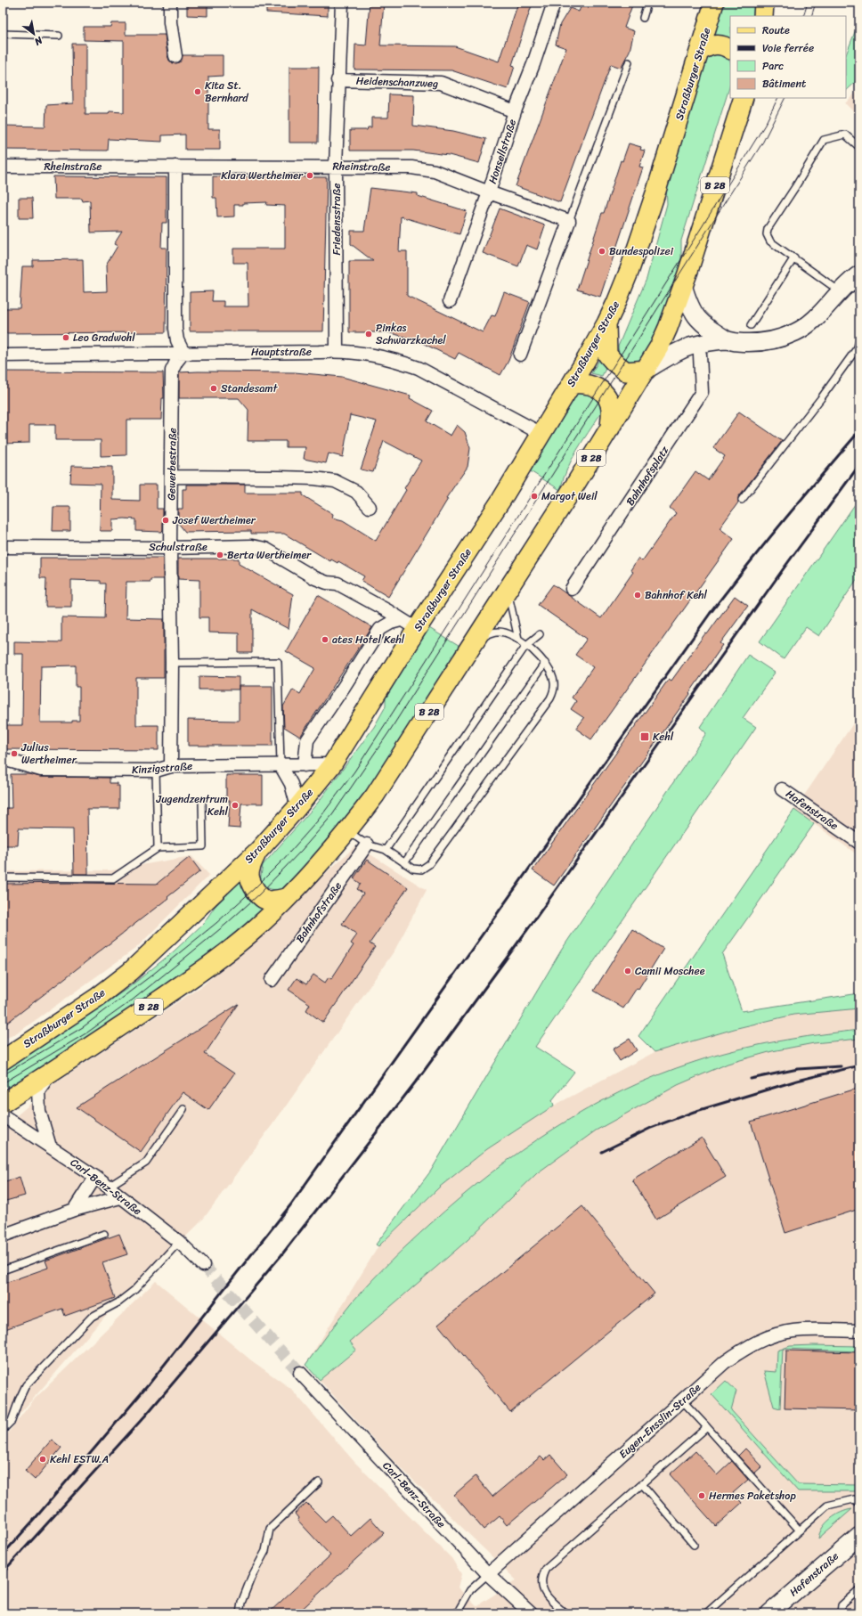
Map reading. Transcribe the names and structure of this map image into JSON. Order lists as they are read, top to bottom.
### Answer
{
  "streets": {
    "main road": ["Straßburger Straße", "B 28"],
    "street": [
      "Heidenschanzweg",
      "Honsellstraße",
      "Rheinstraße",
      "Friedensstraße",
      "Hauptstraße",
      "Gewerbestraße",
      "Bahnhofsplatz",
      "Schulstraße",
      "Kinzigstraße",
      "Hafenstraße",
      "Bahnhofstraße",
      "Carl-Benz-Straße",
      "Eugen-Ensslin-Straße"
    ]
  },
  "crossings": [
    ["Straßburger Straße", "Hauptstraße"],
    ["Straßburger Straße", "Schulstraße"],
    ["Straßburger Straße", "Kinzigstraße"],
    ["Heidenschanzweg", "Honsellstraße"],
    ["Heidenschanzweg", "Friedensstraße"],
    ["Honsellstraße", "Rheinstraße"],
    ["Rheinstraße", "Friedensstraße"],
    ["Friedensstraße", "Hauptstraße"],
    ["Hauptstraße", "Gewerbestraße"],
    ["Gewerbestraße", "Schulstraße"],
    ["Gewerbestraße", "Kinzigstraße"],
    ["Carl-Benz-Straße", "Eugen-Ensslin-Straße"]
  ],
  "places": {
    "other": [
      "Kita St. Bernhard",
      "Klara Wertheimer",
      "Bundespolizei",
      "Pinkas Schwarzkachel",
      "Leo Gradwohl",
      "Standesamt",
      "Margot Weil",
      "Josef Wertheimer",
      "Berta Wertheimer",
      "Bahnhof Kehl",
      "ates Hotel Kehl",
      "Julius Wertheimer",
      "Jugendzentrum Kehl",
      "Camii Moschee",
      "Kehl ESTW.A",
      "Hermes Paketshop"
    ],
    "transit": ["Kehl"]
  },
  "legend": [
    "Route",
    "Voie ferrée",
    "Parc",
    "Bâtiment"
  ],
  "north": "bottom right"
}
